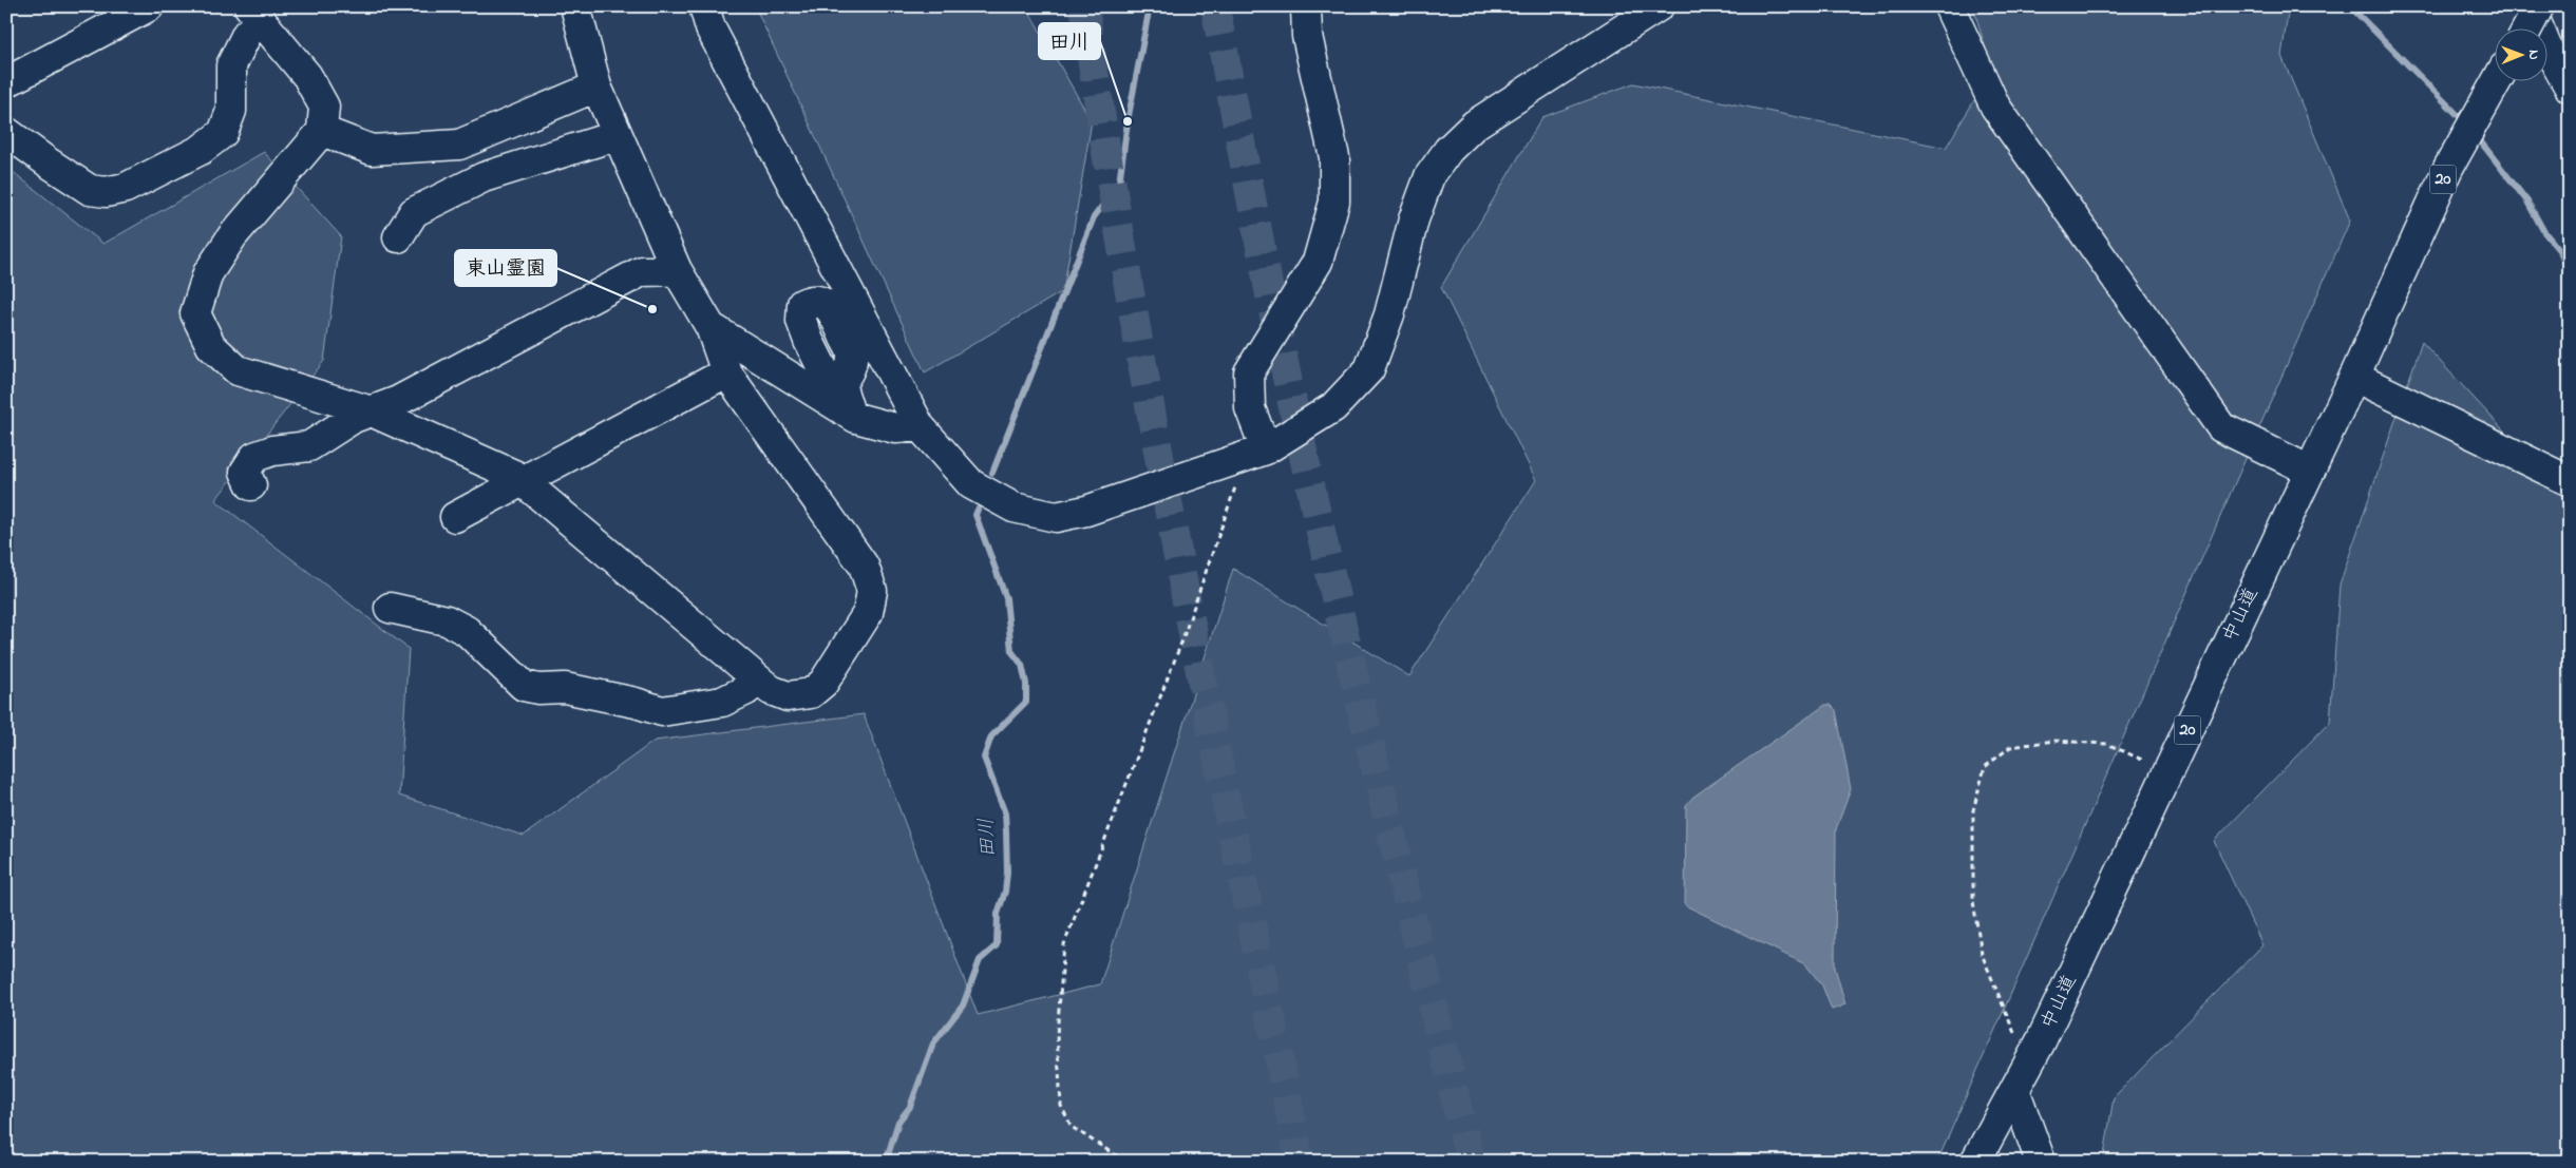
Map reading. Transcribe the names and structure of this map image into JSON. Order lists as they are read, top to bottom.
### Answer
{
  "streets": {
    "main road": ["20", "中山道"]
  },
  "water": ["田川"],
  "places": ["田川", "東山霊園"],
  "north": "right"
}
